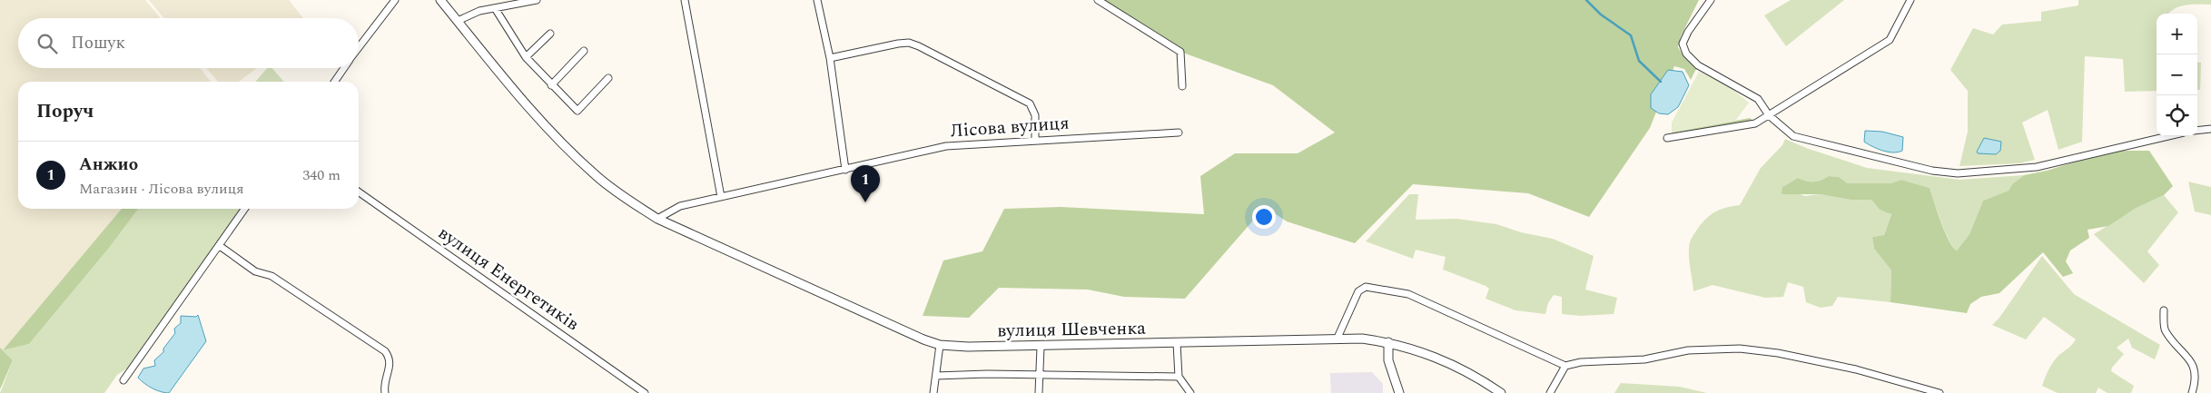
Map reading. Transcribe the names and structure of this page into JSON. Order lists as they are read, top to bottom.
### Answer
{
  "streets": {
    "street": ["Лісова вулиця", "вулиця Енергетиків", "вулиця Шевченка"]
  },
  "crossings": [
    ["Лісова вулиця", "вулиця Шевченка"]
  ],
  "page": {
    "map_buttons": ["+", "−"],
    "search": "Пошук",
    "heading": "Поруч",
    "list": [
      {
        "mark": "1",
        "name": "Анжио",
        "note": "Магазин · Лісова вулиця",
        "value": "340 m"
      }
    ],
    "pins": "1"
  }
}
